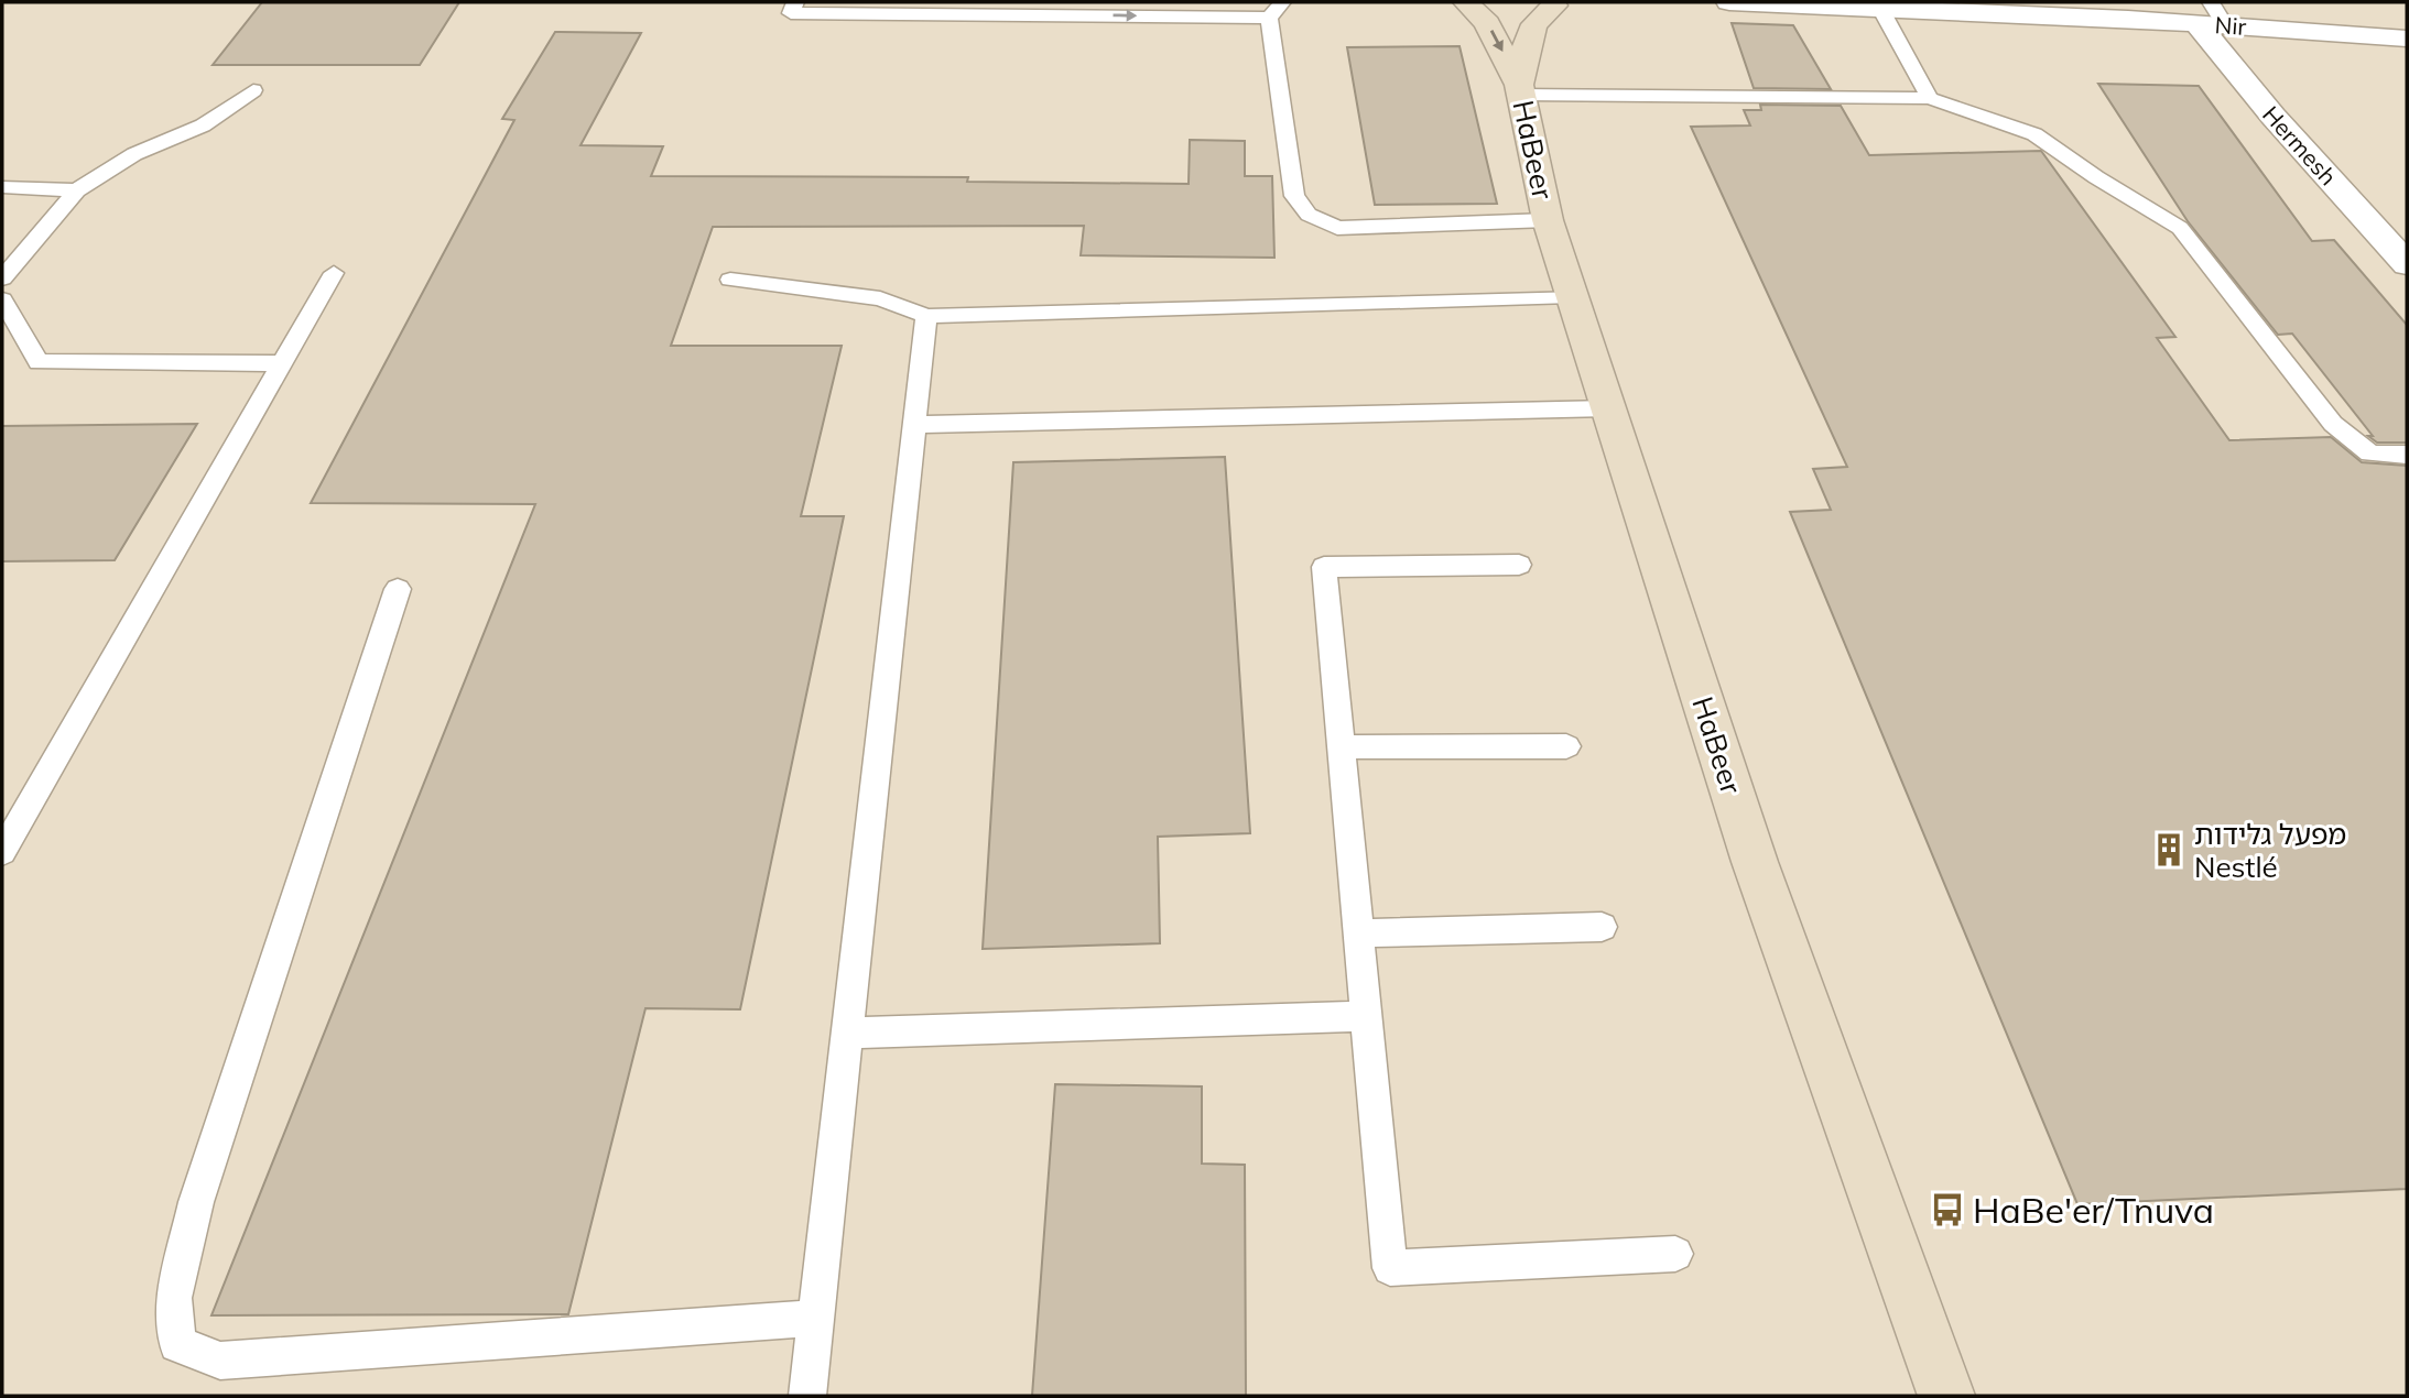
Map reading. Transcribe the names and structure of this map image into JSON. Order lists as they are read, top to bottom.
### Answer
{
  "streets": {
    "street": ["Nir", "Hermesh", "HaBeer"]
  },
  "crossings": [
    ["Nir", "Hermesh"]
  ],
  "places": {
    "building": ["מפעל גלידות Nestlé"],
    "bus stop": ["HaBe'er/Tnuva"]
  }
}
